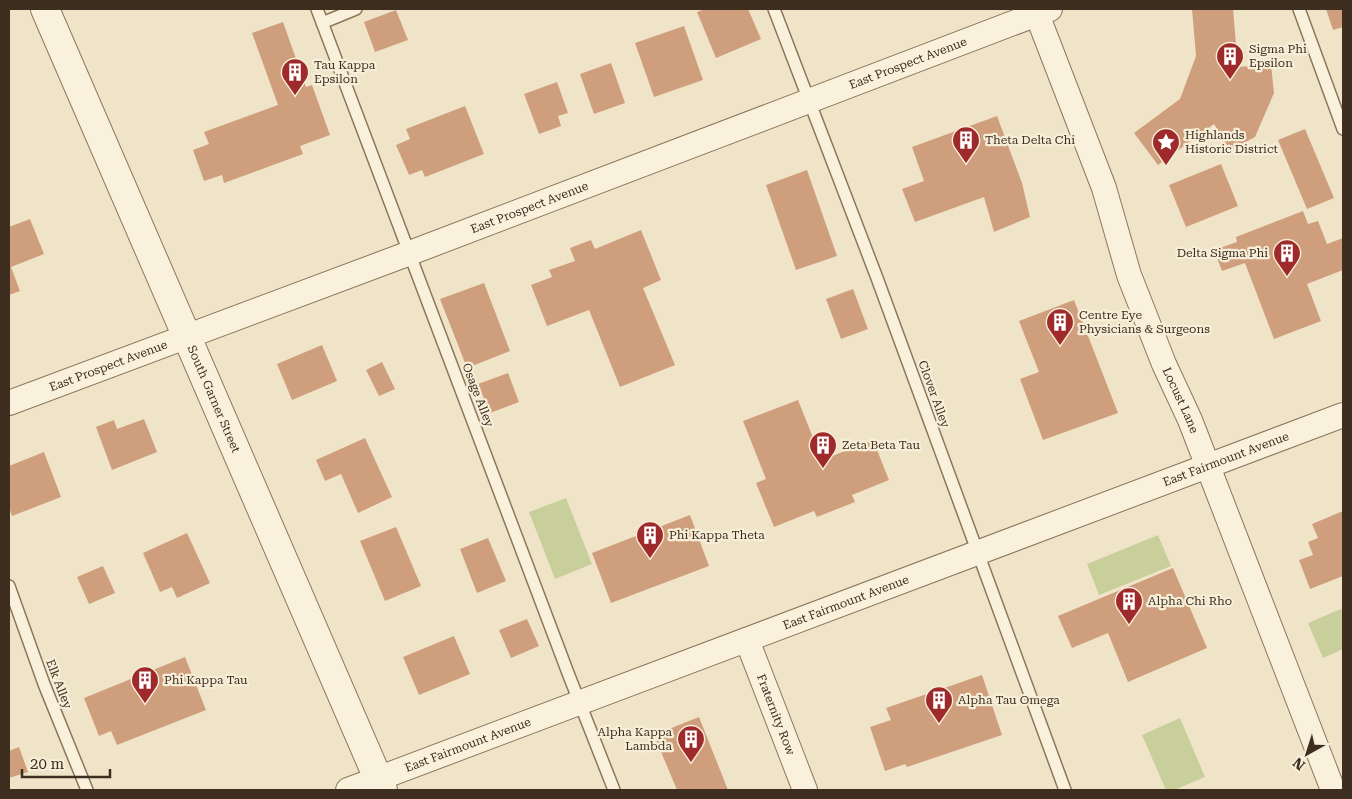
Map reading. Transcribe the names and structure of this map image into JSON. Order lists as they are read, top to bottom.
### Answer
{
  "streets": {
    "street": [
      "East Prospect Avenue",
      "South Garner Street",
      "Locust Lane",
      "East Fairmount Avenue",
      "Fraternity Row"
    ],
    "lane": ["Clover Alley", "Osage Alley", "Elk Alley"]
  },
  "crossings": [
    ["East Prospect Avenue", "Clover Alley"],
    ["East Prospect Avenue", "Osage Alley"],
    ["East Prospect Avenue", "South Garner Street"],
    ["East Prospect Avenue", "Locust Lane"],
    ["Clover Alley", "East Fairmount Avenue"],
    ["Osage Alley", "East Fairmount Avenue"],
    ["South Garner Street", "East Fairmount Avenue"],
    ["Locust Lane", "East Fairmount Avenue"],
    ["East Fairmount Avenue", "Fraternity Row"]
  ],
  "places": {
    "building": [
      "Sigma Phi Epsilon",
      "Tau Kappa Epsilon",
      "Theta Delta Chi",
      "Delta Sigma Phi",
      "Centre Eye Physicians & Surgeons",
      "Zeta Beta Tau",
      "Phi Kappa Theta",
      "Alpha Chi Rho",
      "Phi Kappa Tau",
      "Alpha Tau Omega",
      "Alpha Kappa Lambda"
    ],
    "place": ["Highlands Historic District"]
  },
  "scale_bar": "20 m",
  "north": "bottom left"
}
